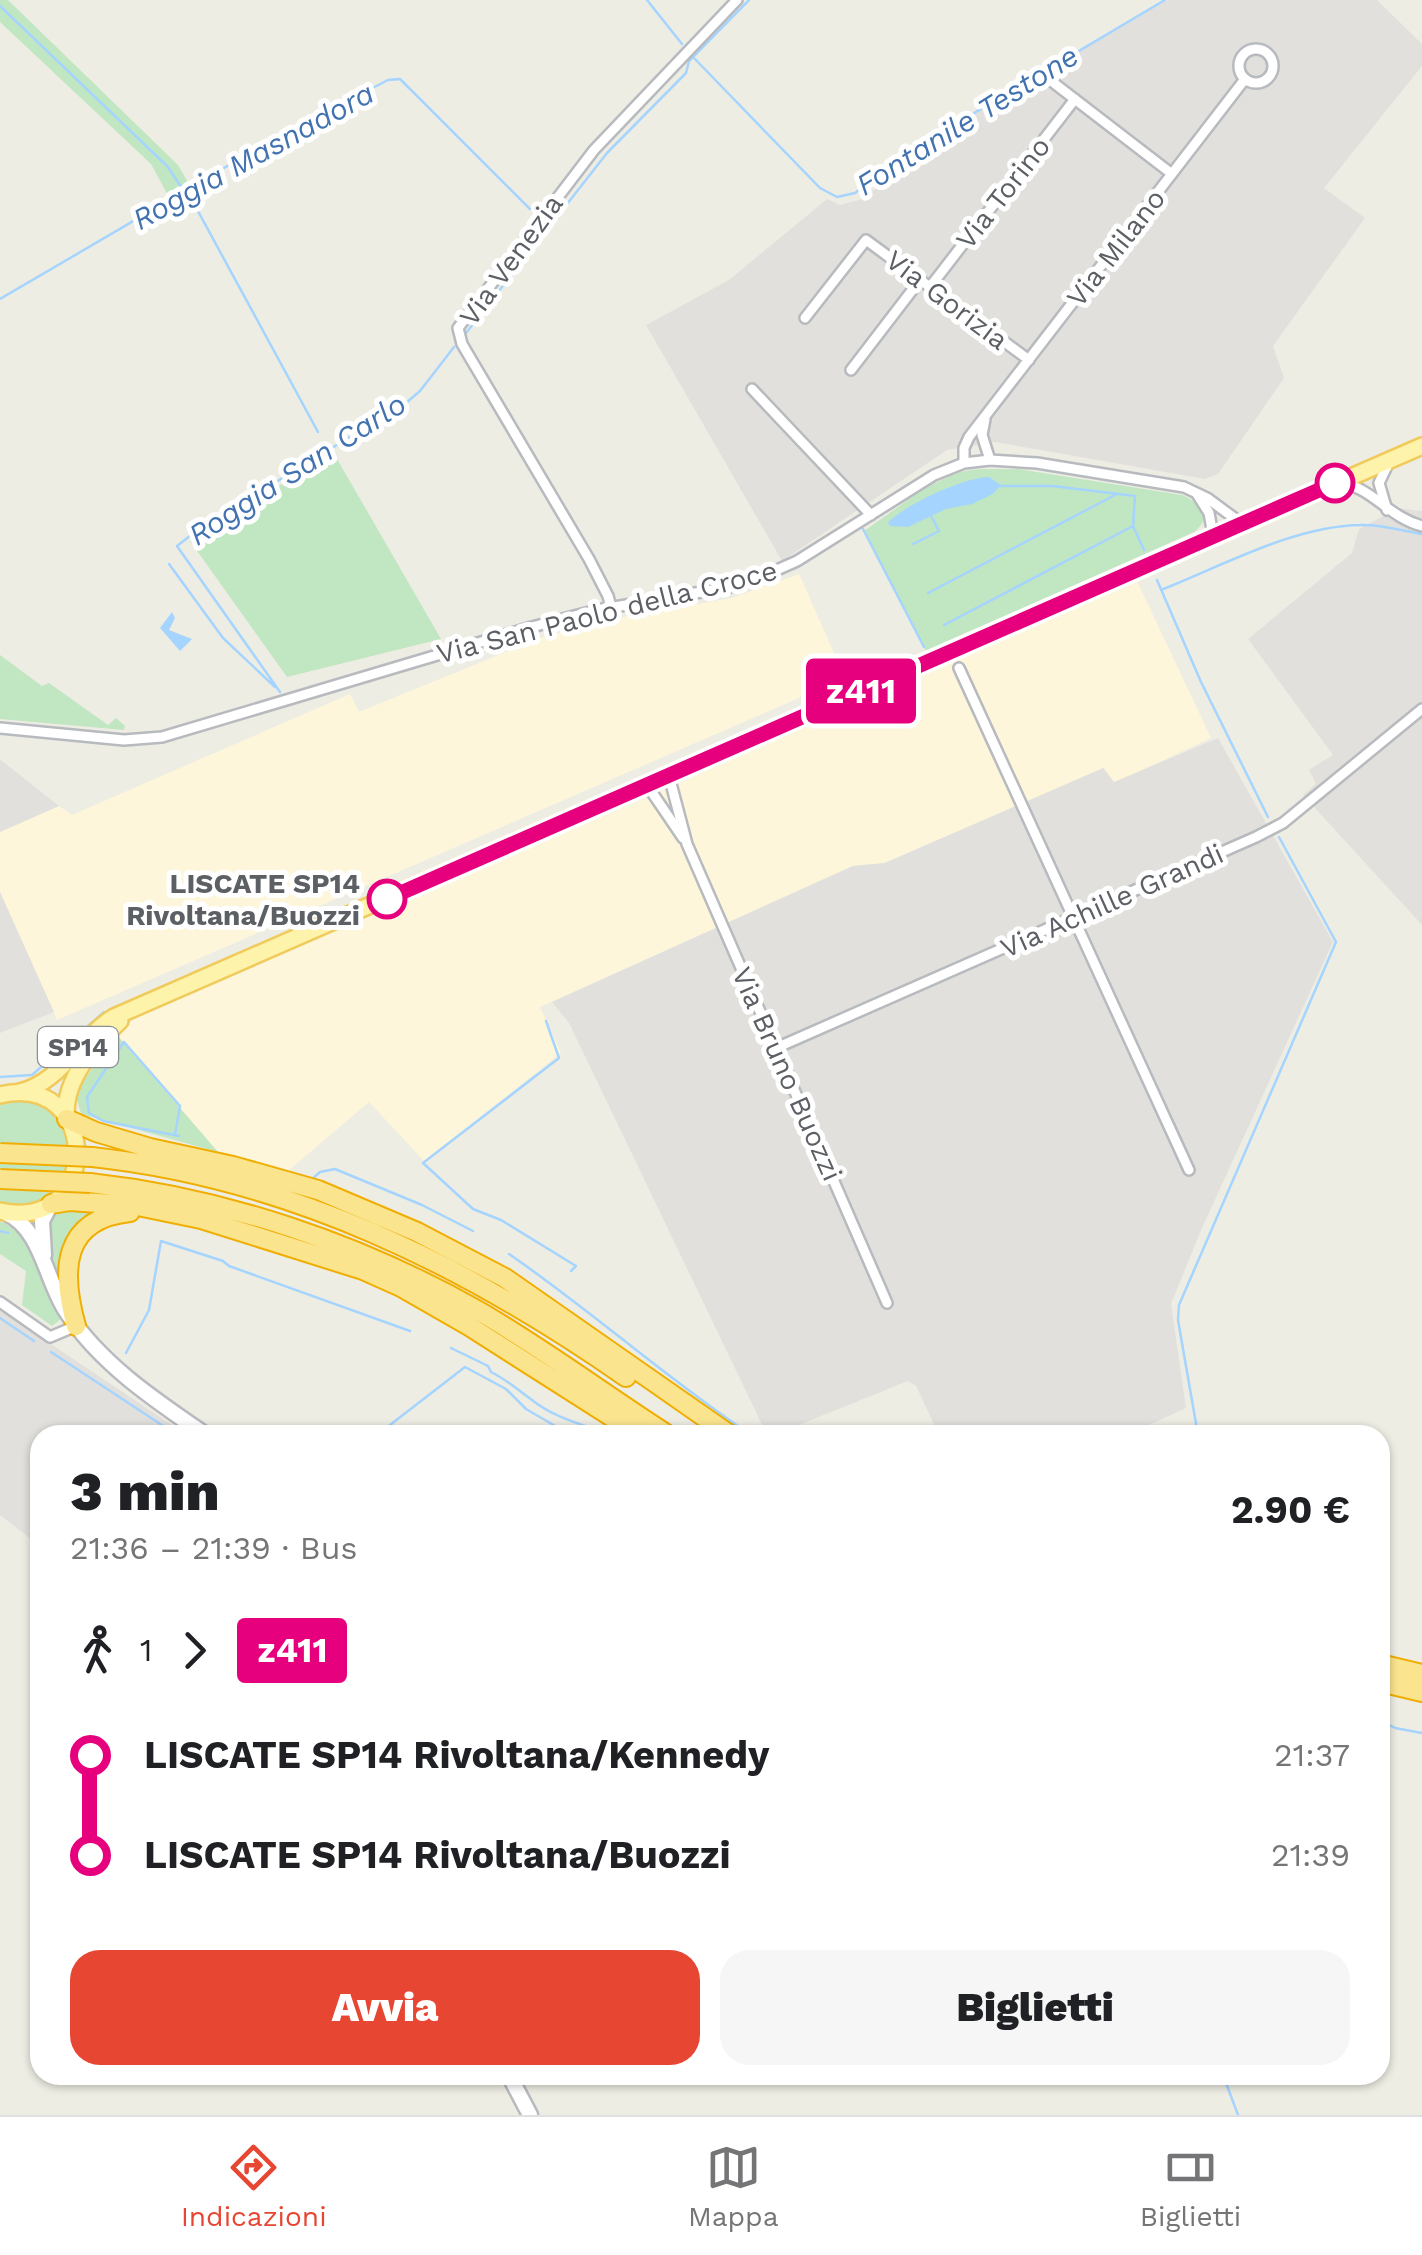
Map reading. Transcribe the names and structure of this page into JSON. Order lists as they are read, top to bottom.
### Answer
{
  "streets": {
    "main road": ["SP14"],
    "street": [
      "Via Torino",
      "Via Milano",
      "Via Venezia",
      "Via Gorizia",
      "Via San Paolo della Croce",
      "Via Achille Grandi",
      "Via Bruno Buozzi"
    ]
  },
  "crossings": [
    ["Via Torino", "Via Gorizia"],
    ["Via Milano", "Via Gorizia"],
    ["Via Milano", "Via San Paolo della Croce"],
    ["Via Venezia", "Via San Paolo della Croce"],
    ["Via San Paolo della Croce", "SP14"],
    ["Via Achille Grandi", "Via Bruno Buozzi"],
    ["SP14", "Via Bruno Buozzi"]
  ],
  "water": ["Fontanile Testone", "Roggia Masnadora", "Roggia San Carlo"],
  "places": ["LISCATE SP14 Rivoltana/Buozzi"],
  "lines": ["bus line z411"],
  "page": {
    "on_map": "z411",
    "heading": ["3 min", "21:36 – 21:39 · Bus", "2.90 €"],
    "legs": ["1", "z411"],
    "list": [
      {
        "name": "LISCATE SP14 Rivoltana/Kennedy",
        "value": "21:37"
      },
      {
        "name": "LISCATE SP14 Rivoltana/Buozzi",
        "value": "21:39"
      }
    ],
    "buttons": ["Avvia", "Biglietti"],
    "tabs": ["Indicazioni", "Mappa", "Biglietti"]
  }
}
